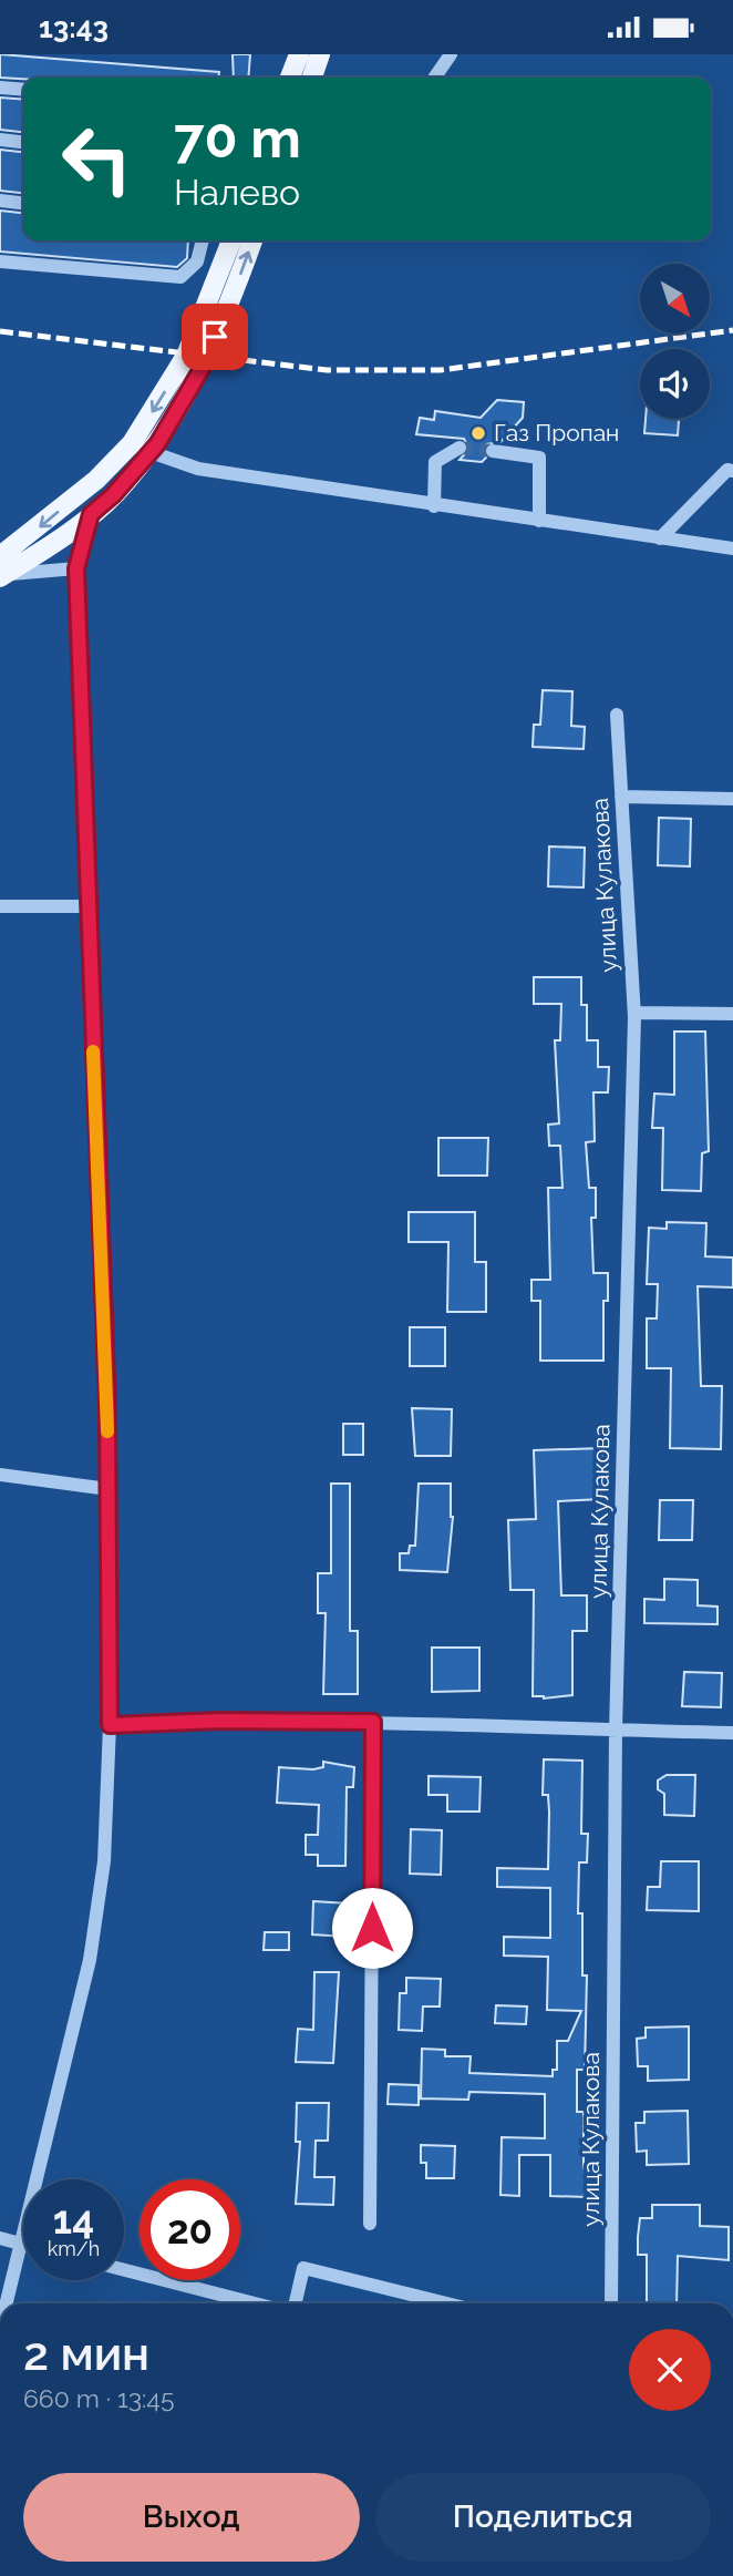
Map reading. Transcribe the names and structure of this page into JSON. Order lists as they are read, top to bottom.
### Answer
{
  "streets": {
    "street": ["улица Кулакова"]
  },
  "places": ["Газ Пропан"],
  "north": "bottom right",
  "page": {
    "status": "13:43",
    "turn": ["70 m", "Налево"],
    "speed": "14 km/h",
    "limit": "20",
    "heading": ["2 мин", "660 m · 13:45"],
    "buttons": ["Выход", "Поделиться"]
  }
}
